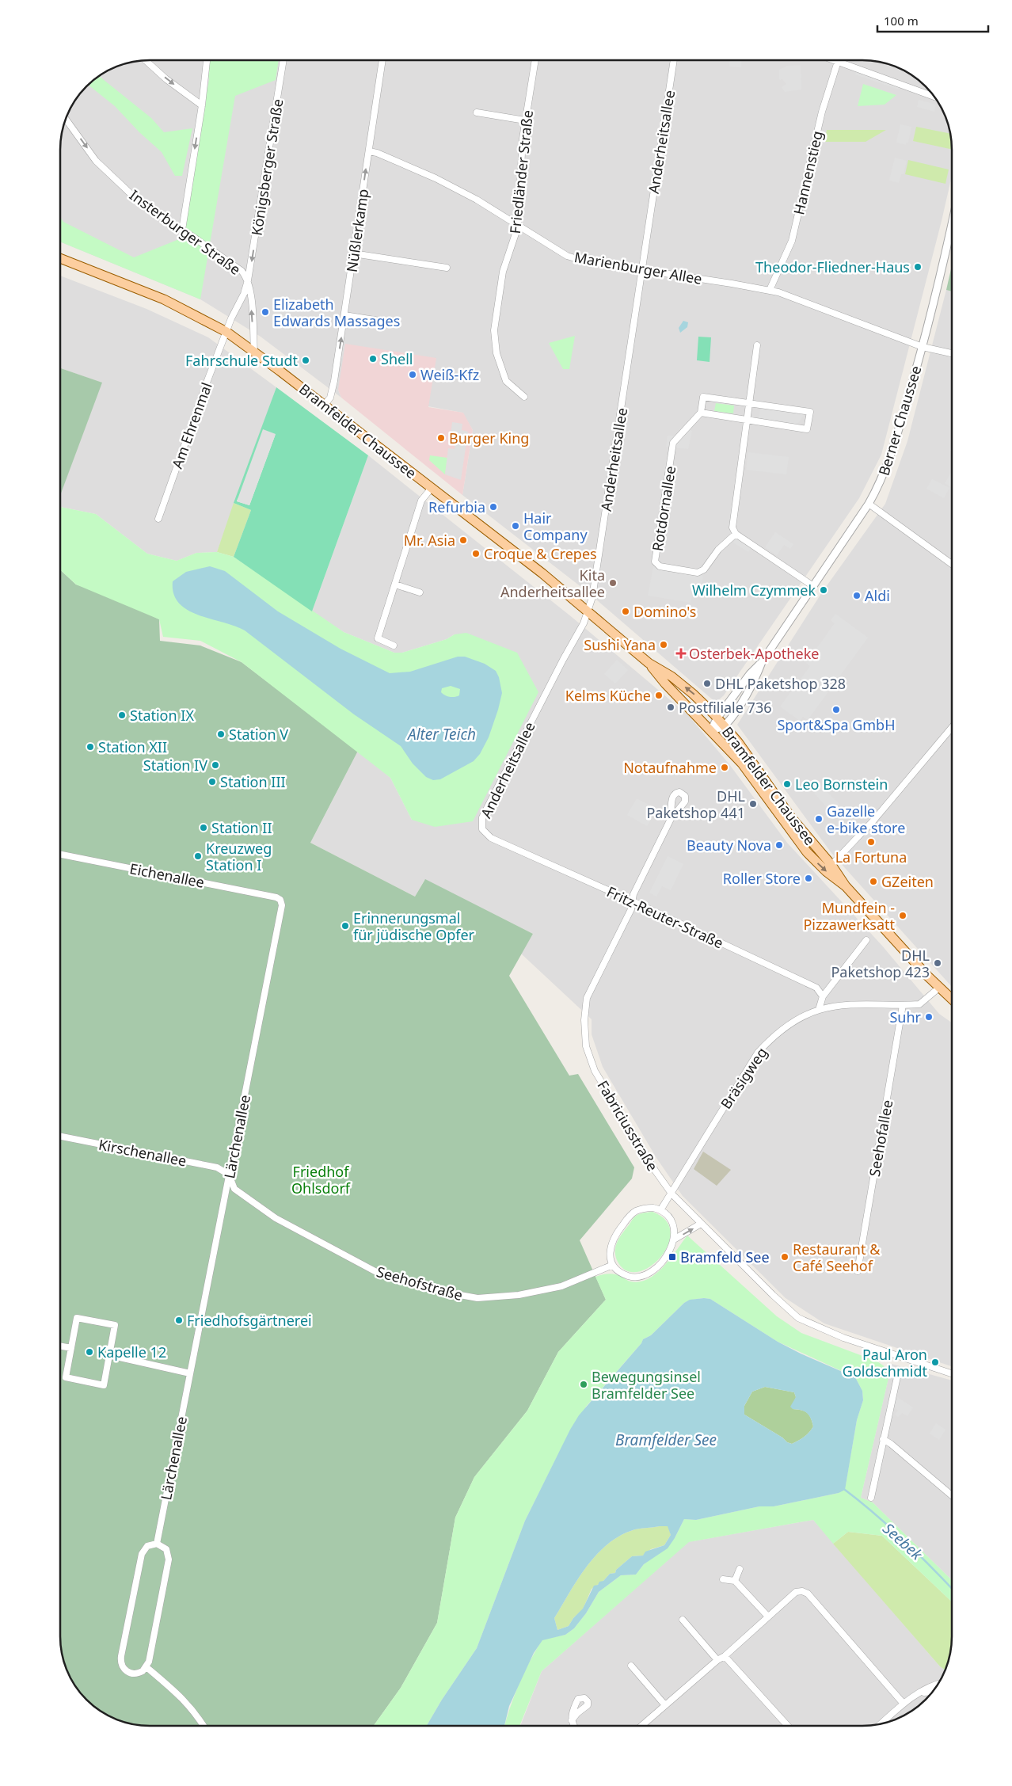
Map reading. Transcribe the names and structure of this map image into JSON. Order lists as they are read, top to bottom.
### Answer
{
  "streets": {
    "main road": ["Bramfelder Chaussee"],
    "street": [
      "Anderheitsallee",
      "Königsberger Straße",
      "Friedländer Straße",
      "Hannenstieg",
      "Nüßlerkamp",
      "Insterburger Straße",
      "Marienburger Allee",
      "Berner Chaussee",
      "Am Ehrenmal",
      "Rotdornallee",
      "Eichenallee",
      "Fritz-Reuter-Straße",
      "Bräsigweg",
      "Fabriciusstraße",
      "Lärchenallee",
      "Seehofallee",
      "Kirschenallee",
      "Seehofstraße"
    ]
  },
  "crossings": [
    ["Anderheitsallee", "Marienburger Allee"],
    ["Anderheitsallee", "Bramfelder Chaussee"],
    ["Anderheitsallee", "Fritz-Reuter-Straße"],
    ["Königsberger Straße", "Insterburger Straße"],
    ["Königsberger Straße", "Am Ehrenmal"],
    ["Königsberger Straße", "Bramfelder Chaussee"],
    ["Friedländer Straße", "Marienburger Allee"],
    ["Hannenstieg", "Marienburger Allee"],
    ["Nüßlerkamp", "Marienburger Allee"],
    ["Nüßlerkamp", "Bramfelder Chaussee"],
    ["Marienburger Allee", "Berner Chaussee"],
    ["Berner Chaussee", "Bramfelder Chaussee"],
    ["Am Ehrenmal", "Bramfelder Chaussee"],
    ["Bramfelder Chaussee", "Bräsigweg"],
    ["Eichenallee", "Lärchenallee"],
    ["Fritz-Reuter-Straße", "Fabriciusstraße"],
    ["Bräsigweg", "Fabriciusstraße"],
    ["Bräsigweg", "Seehofallee"],
    ["Bräsigweg", "Seehofstraße"],
    ["Lärchenallee", "Kirschenallee"],
    ["Lärchenallee", "Seehofstraße"],
    ["Kirschenallee", "Seehofstraße"]
  ],
  "one_way": ["Nüßlerkamp", "Insterburger Straße"],
  "water": ["Alter Teich", "Bramfelder See", "Seebek"],
  "parks": ["Friedhof Ohlsdorf"],
  "places": {
    "other": [
      "Theodor-Fliedner-Haus",
      "Elizabeth Edwards Massages",
      "Shell",
      "Fahrschule Studt",
      "Weiß-Kfz",
      "Burger King",
      "Refurbia",
      "Hair Company",
      "Mr. Asia",
      "Croque & Crepes",
      "Kita Anderheitsallee",
      "Wilhelm Czymmek",
      "Aldi",
      "Domino's",
      "Sushi Yana",
      "DHL Paketshop 328",
      "Kelms Küche",
      "Postfiliale 736",
      "Sport&Spa GmbH",
      "Station IX",
      "Station V",
      "Station XII",
      "Station IV",
      "Notaufnahme",
      "Station III",
      "Leo Bornstein",
      "DHL Paketshop 441",
      "Gazelle e-bike store",
      "Station II",
      "La Fortuna",
      "Beauty Nova",
      "Kreuzweg Station I",
      "Roller Store",
      "GZeiten",
      "Mundfein - Pizzawerksatt",
      "Erinnerungsmal für jüdische Opfer",
      "DHL Paketshop 423",
      "Suhr",
      "Restaurant & Café Seehof",
      "Friedhofsgärtnerei",
      "Kapelle 12",
      "Paul Aron Goldschmidt",
      "Bewegungsinsel Bramfelder See"
    ],
    "health": ["Osterbek-Apotheke"],
    "transit": ["Bramfeld See"]
  },
  "scale_bar": "100 m"
}
